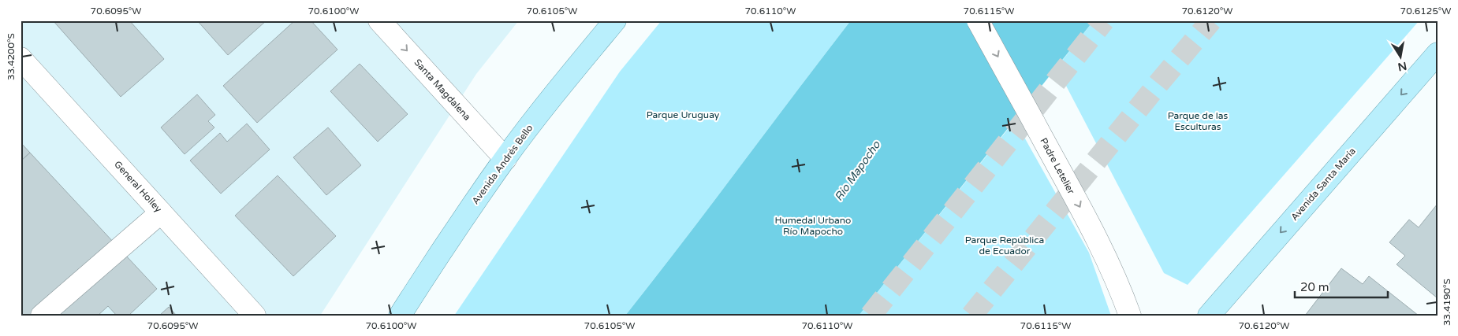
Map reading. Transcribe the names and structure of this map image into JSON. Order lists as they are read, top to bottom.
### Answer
{
  "streets": {
    "main road": ["Avenida Andrés Bello", "Avenida Santa María"],
    "street": ["Santa Magdalena", "Padre Letelier", "General Holley"]
  },
  "crossings": [
    ["Santa Magdalena", "Avenida Andrés Bello"]
  ],
  "one_way": ["Santa Magdalena", "Padre Letelier", "Avenida Santa María"],
  "water": ["Río Mapocho"],
  "parks": [
    "Parque Uruguay",
    "Parque de las Esculturas",
    "Humedal Urbano Río Mapocho",
    "Parque República de Ecuador"
  ],
  "scale_bar": "20 m",
  "north": "bottom",
  "coordinates": [
    "70.6095°W",
    "70.6100°W",
    "70.6105°W",
    "70.6110°W",
    "70.6115°W",
    "70.6120°W",
    "70.6125°W",
    "33.4200°S",
    "33.4190°S"
  ]
}
